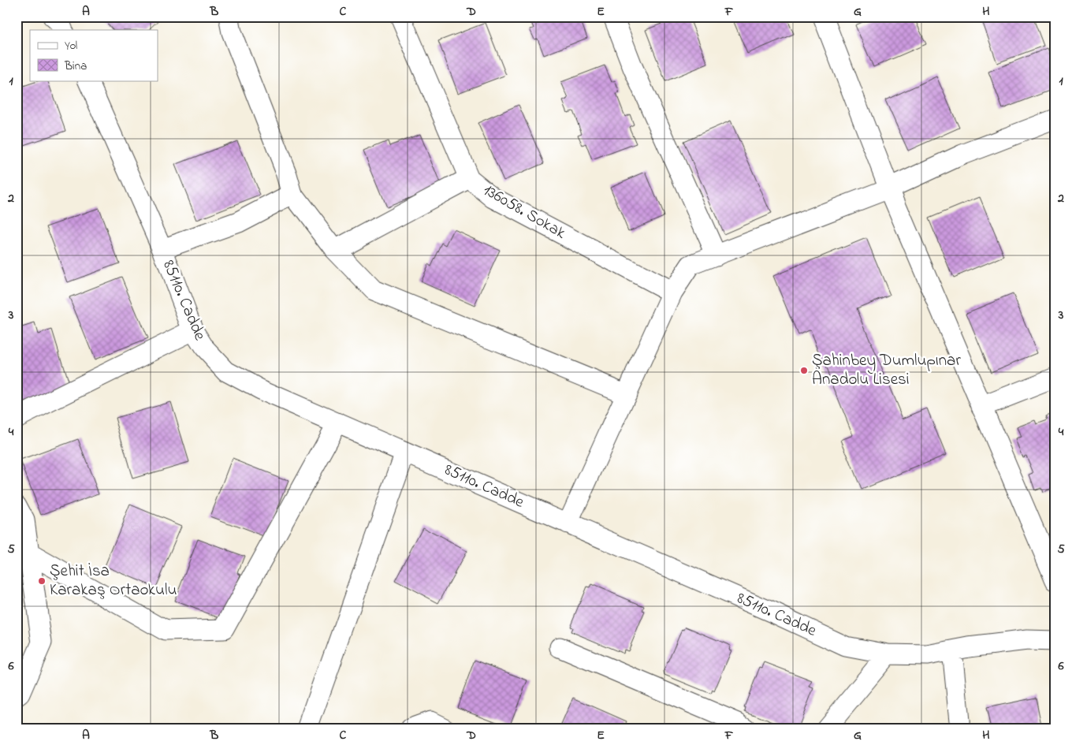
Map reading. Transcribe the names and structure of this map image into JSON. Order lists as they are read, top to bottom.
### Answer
{
  "streets": {
    "street": ["136058. Sokak", "85110. Cadde"]
  },
  "places": ["Şahinbey Dumlupınar Anadolu Lisesi", "Şehit İsa Karakaş Ortaokulu"],
  "legend": ["Yol", "Bina"],
  "grid": {
    "columns": [
      "A",
      "B",
      "C",
      "D",
      "E",
      "F",
      "G",
      "H"
    ],
    "rows": [
      "1",
      "2",
      "3",
      "4",
      "5",
      "6"
    ]
  }
}
